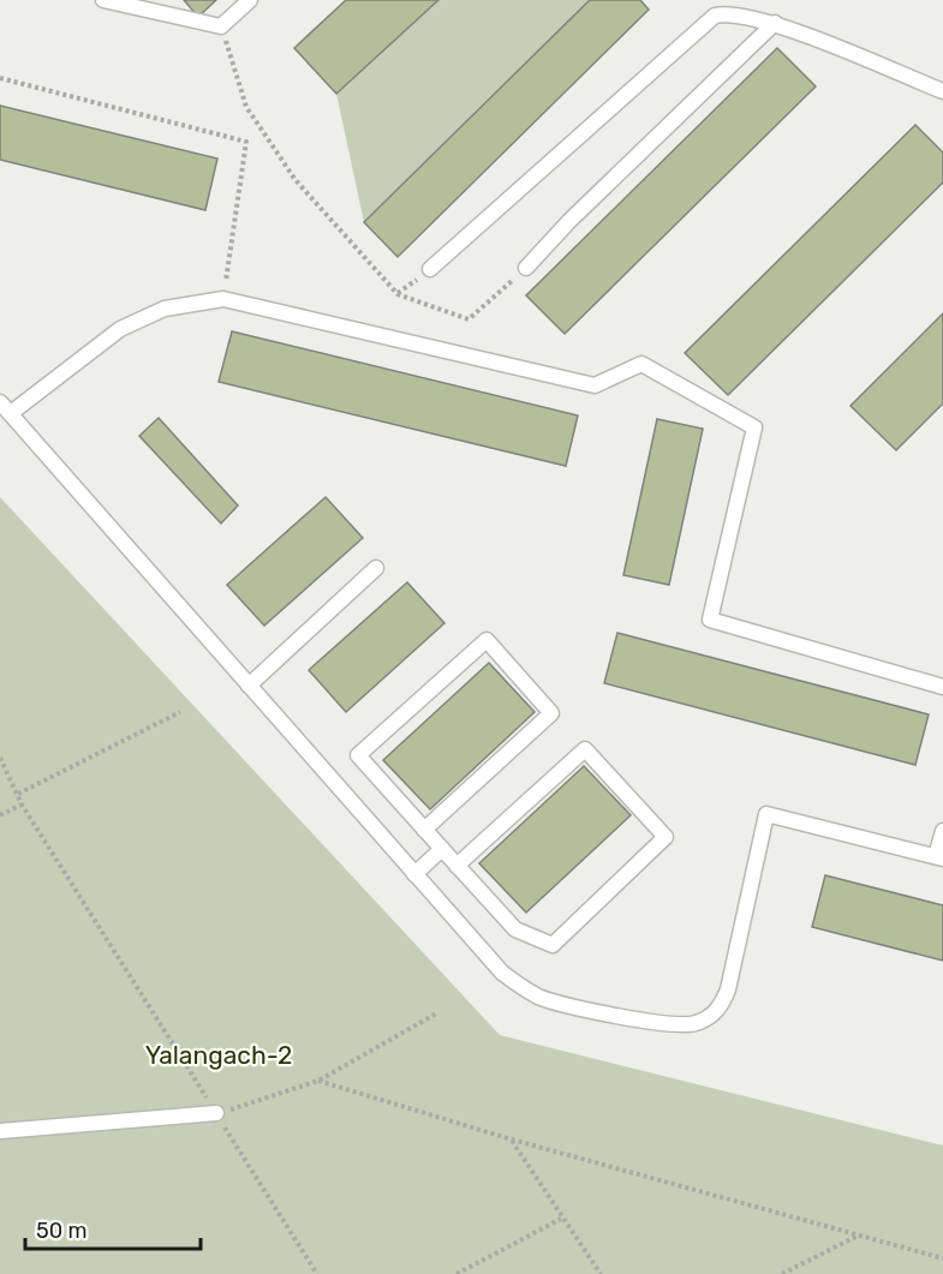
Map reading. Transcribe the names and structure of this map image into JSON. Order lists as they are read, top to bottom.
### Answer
{
  "parks": ["Yalangach-2"],
  "scale_bar": "50 m"
}
